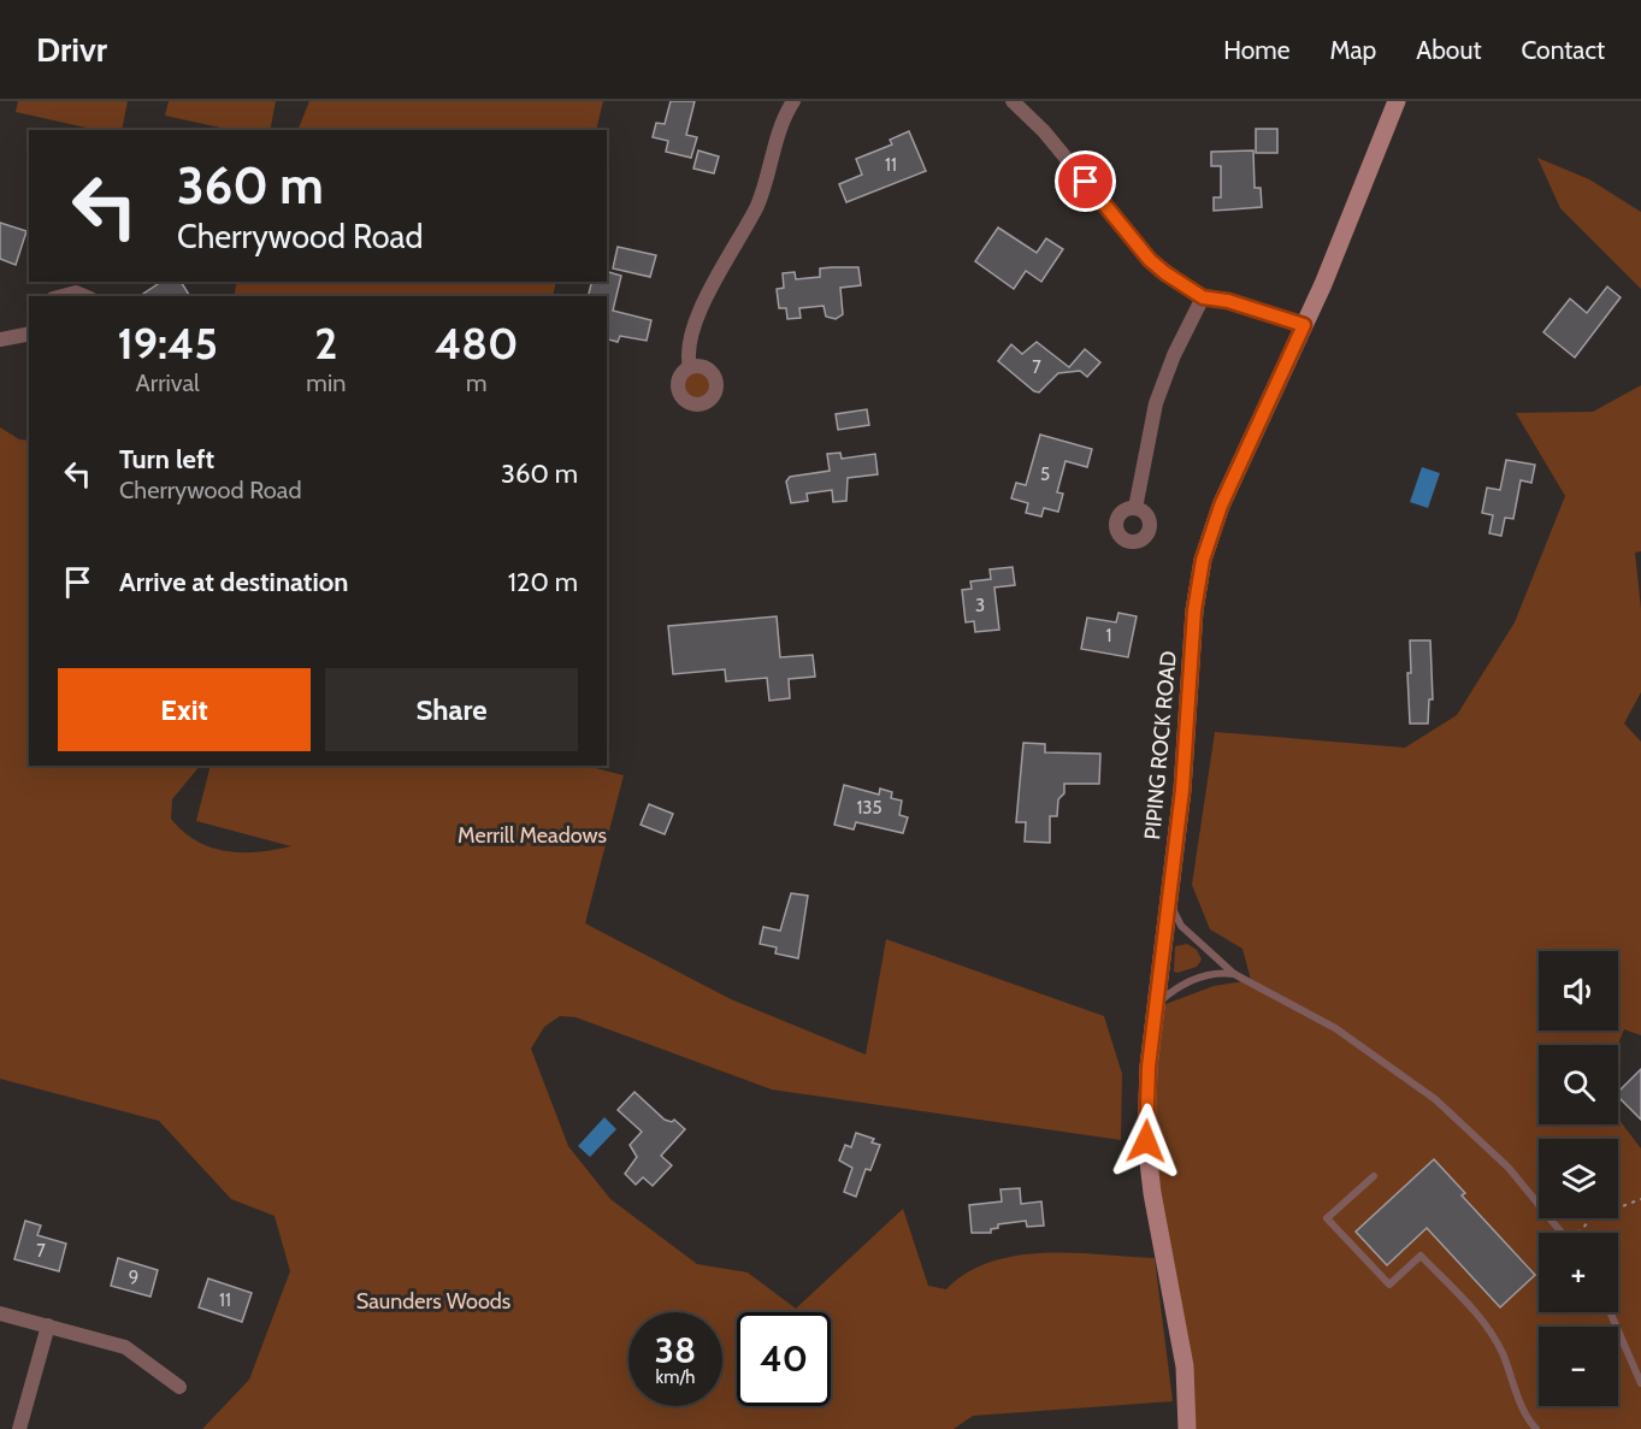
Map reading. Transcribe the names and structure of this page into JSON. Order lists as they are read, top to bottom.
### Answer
{
  "streets": {
    "street": ["PIPING ROCK ROAD"]
  },
  "parks": ["Merrill Meadows", "Saunders Woods"],
  "house_numbers": [
    "11",
    "7",
    "5",
    "3",
    "1",
    "135",
    "7",
    "9",
    "11"
  ],
  "page": {
    "header": "Drivr",
    "nav": [
      "Home",
      "Map",
      "About",
      "Contact"
    ],
    "turn": ["360 m", "Cherrywood Road"],
    "eta": [
      "19:45",
      "Arrival",
      "2",
      "min",
      "480",
      "m"
    ],
    "list": [
      {
        "name": "Turn left",
        "note": "Cherrywood Road",
        "value": "360 m"
      },
      {
        "name": "Arrive at destination",
        "value": "120 m"
      }
    ],
    "buttons": ["Exit", "Share"],
    "map_buttons": ["+", "−"],
    "speed": "38 km/h",
    "limit": "40"
  }
}
